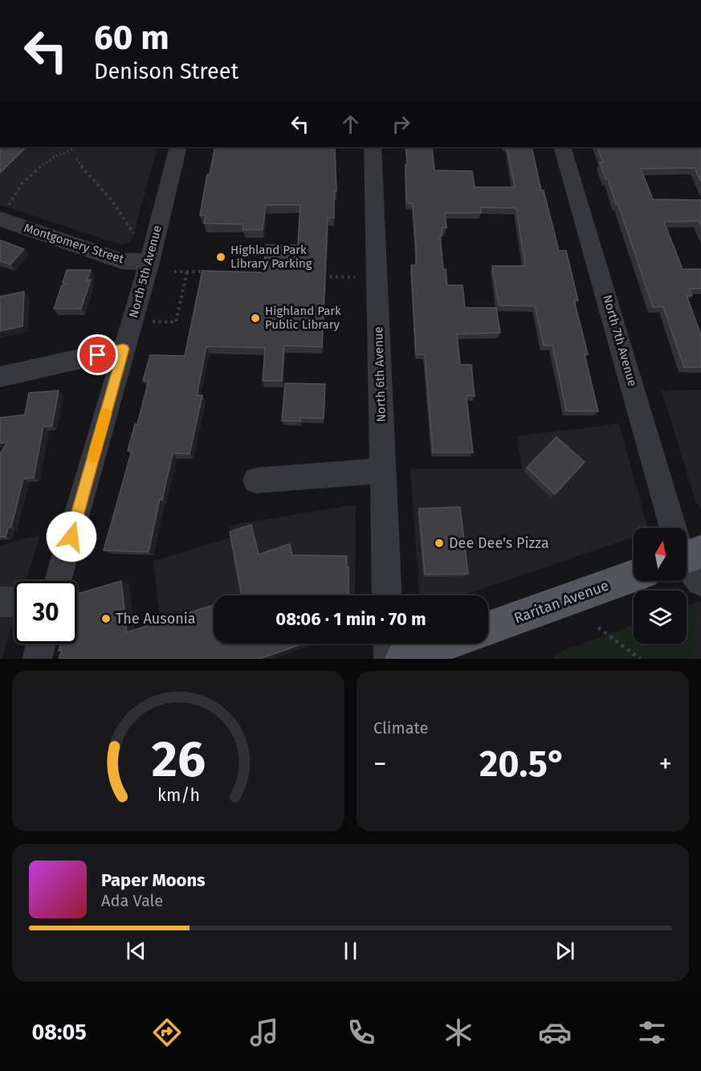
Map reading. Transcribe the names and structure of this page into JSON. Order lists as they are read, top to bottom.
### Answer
{
  "streets": {
    "main road": ["Raritan Avenue"],
    "street": [
      "Montgomery Street",
      "North 5th Avenue",
      "North 7th Avenue",
      "North 6th Avenue"
    ]
  },
  "crossings": [
    ["Montgomery Street", "North 5th Avenue"]
  ],
  "places": [
    "Highland Park Library Parking",
    "Highland Park Public Library",
    "Dee Dee's Pizza",
    "The Ausonia"
  ],
  "north": "top",
  "page": {
    "turn": ["60 m", "Denison Street"],
    "limit": "30",
    "trip": "08:06 · 1 min · 70 m",
    "tile": "Climate",
    "heat": ["−", "20.5°", "+"],
    "song": ["Paper Moons", "Ada Vale"],
    "tabs": "08:05",
    "gauge": ["26", "km/h"]
  }
}
